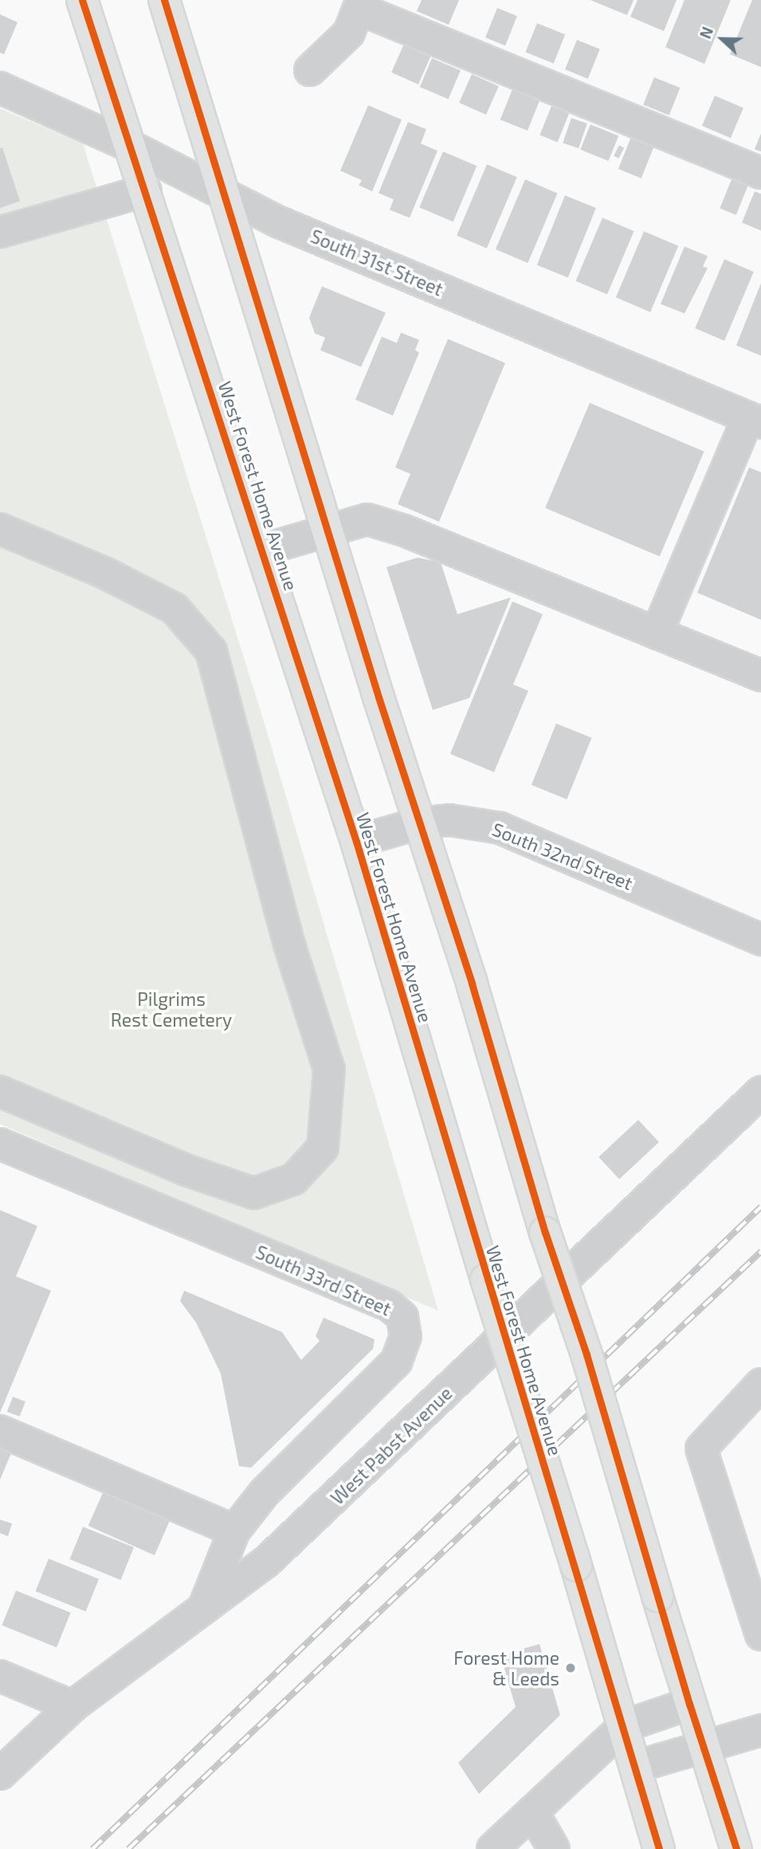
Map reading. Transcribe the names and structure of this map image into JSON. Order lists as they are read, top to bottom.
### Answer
{
  "streets": {
    "main road": ["West Forest Home Avenue"],
    "street": [
      "South 31st Street",
      "South 32nd Street",
      "South 33rd Street",
      "West Pabst Avenue"
    ]
  },
  "crossings": [
    ["South 31st Street", "West Forest Home Avenue"],
    ["West Forest Home Avenue", "South 32nd Street"],
    ["South 33rd Street", "West Pabst Avenue"]
  ],
  "parks": ["Pilgrims Rest Cemetery"],
  "places": ["Forest Home & Leeds"],
  "north": "left"
}
